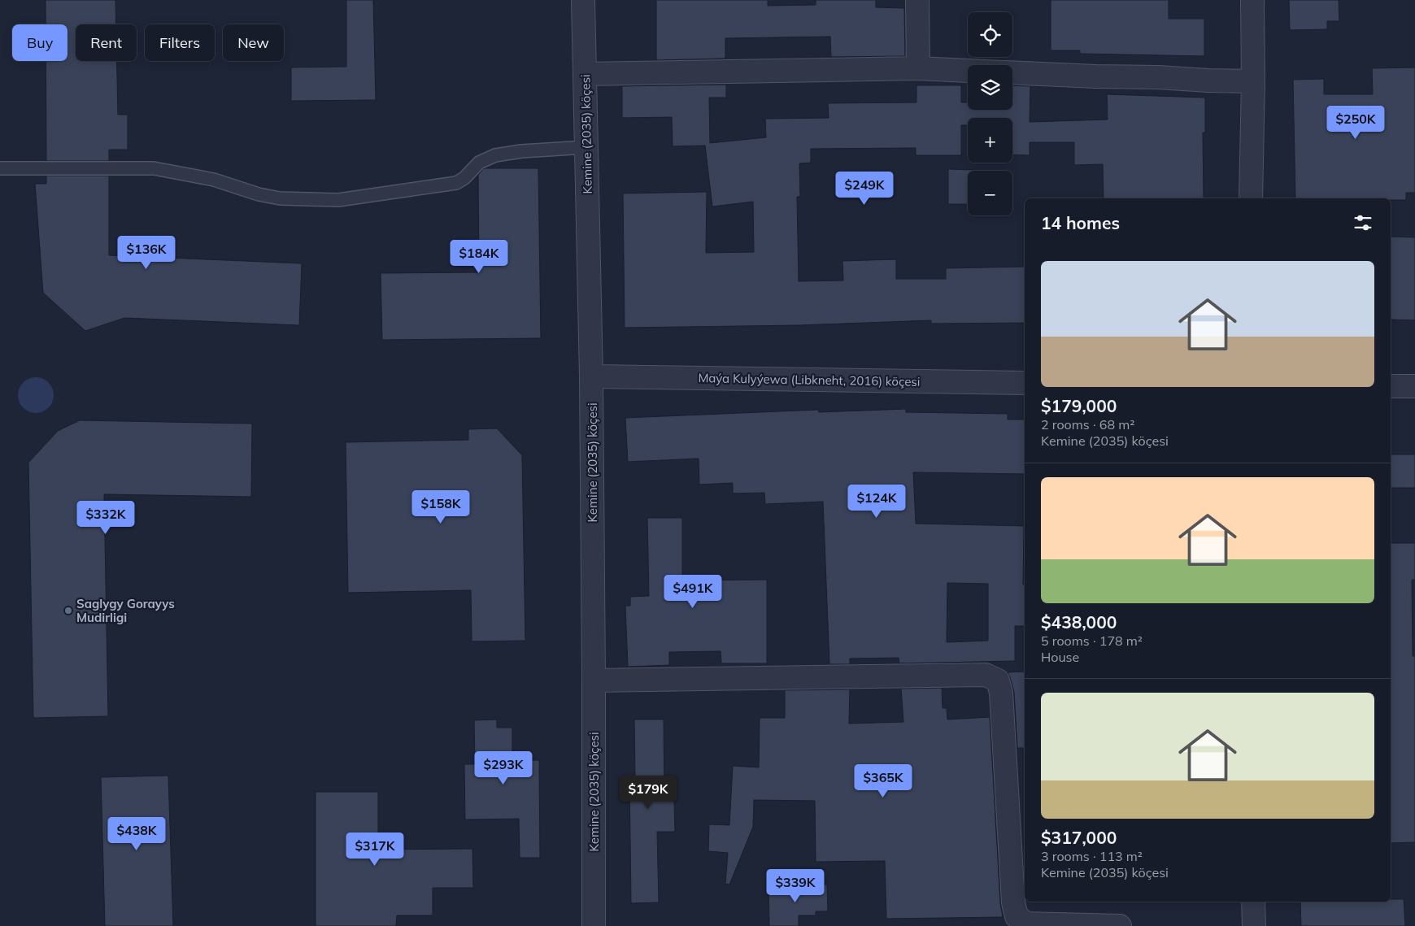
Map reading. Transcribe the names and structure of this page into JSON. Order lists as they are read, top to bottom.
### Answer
{
  "streets": {
    "street": ["Kemine (2035) köçesi", "Maýa Kulyýewa (Libkneht, 2016) köçesi"]
  },
  "crossings": [
    ["Kemine (2035) köçesi", "Maýa Kulyýewa (Libkneht, 2016) köçesi"]
  ],
  "places": ["Saglygy Gorayys Mudirligi"],
  "page": {
    "map_buttons": ["+", "−"],
    "chip": [
      "Buy",
      "Rent",
      "Filters",
      "New"
    ],
    "price": [
      "$250K",
      "$249K",
      "$136K",
      "$184K",
      "$124K",
      "$158K",
      "$332K",
      "$491K",
      "$293K",
      "$365K",
      "$179K",
      "$438K",
      "$317K",
      "$339K"
    ],
    "heading": "14 homes",
    "list": [
      {
        "name": "$179,000",
        "note": "2 rooms · 68 m² · Kemine (2035) köçesi"
      },
      {
        "name": "$438,000",
        "note": "5 rooms · 178 m² · House"
      },
      {
        "name": "$317,000",
        "note": "3 rooms · 113 m² · Kemine (2035) köçesi"
      }
    ]
  }
}
